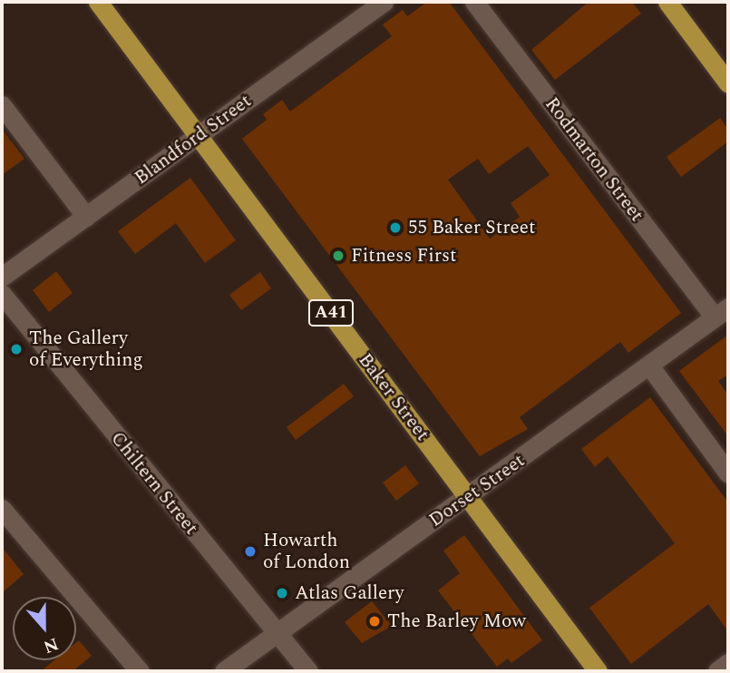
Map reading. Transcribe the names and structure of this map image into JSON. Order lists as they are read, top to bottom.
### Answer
{
  "streets": {
    "main road": ["A41", "Baker Street"],
    "street": [
      "Blandford Street",
      "Rodmarton Street",
      "Chiltern Street",
      "Dorset Street"
    ]
  },
  "crossings": [
    ["Blandford Street", "Baker Street"],
    ["Rodmarton Street", "Dorset Street"],
    ["Baker Street", "Dorset Street"],
    ["Chiltern Street", "Dorset Street"]
  ],
  "places": [
    "55 Baker Street",
    "Fitness First",
    "The Gallery of Everything",
    "Howarth of London",
    "Atlas Gallery",
    "The Barley Mow"
  ],
  "north": "bottom"
}
